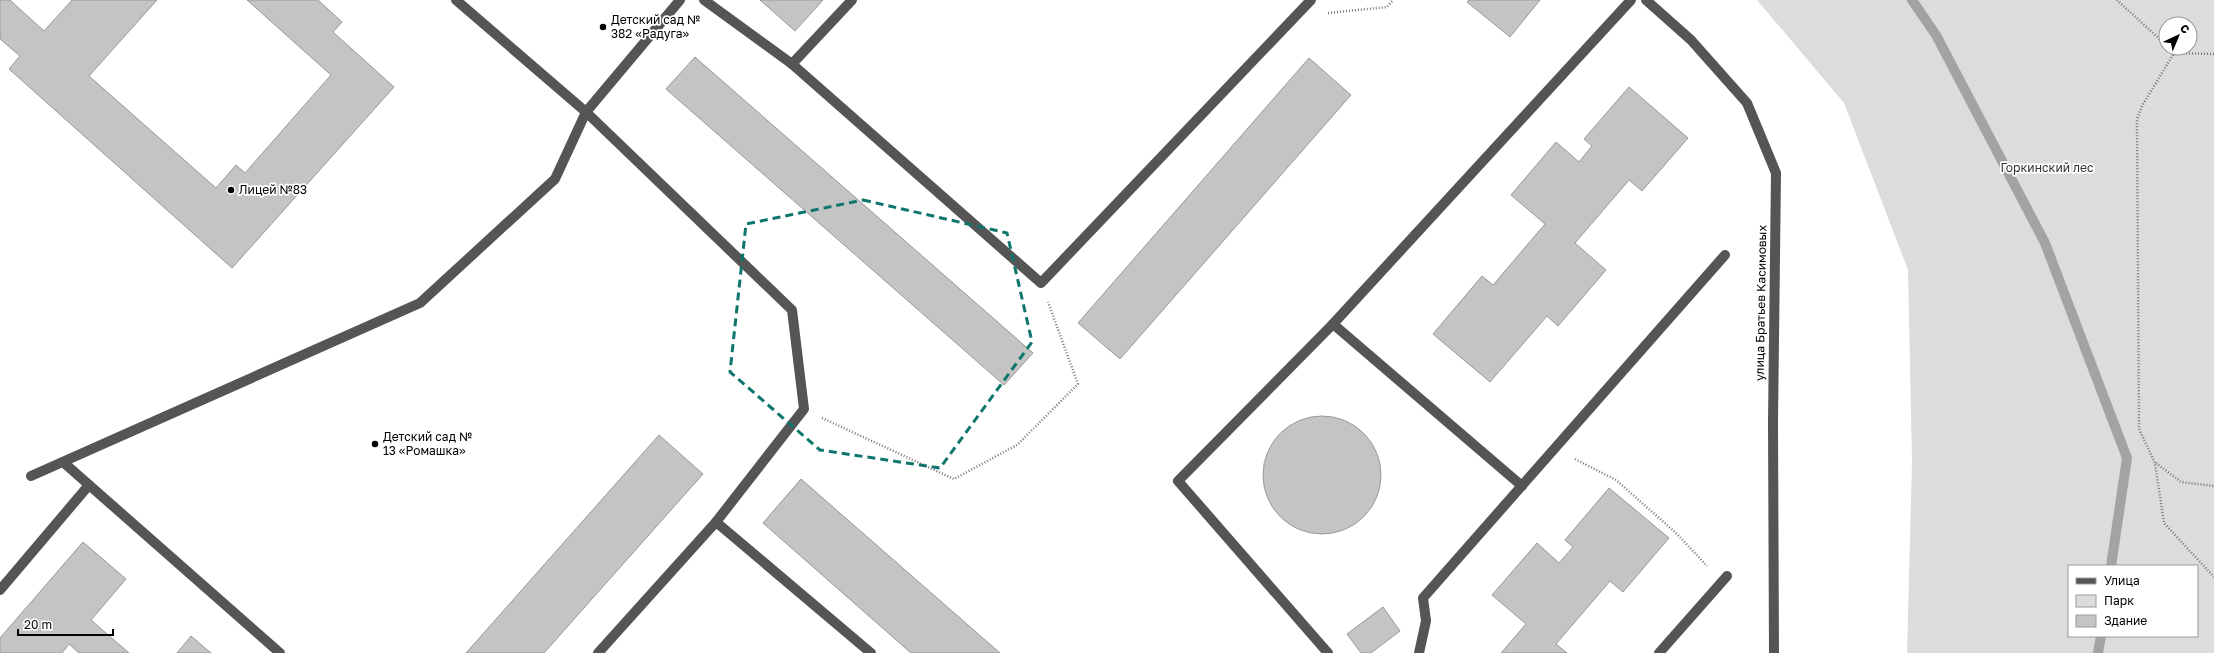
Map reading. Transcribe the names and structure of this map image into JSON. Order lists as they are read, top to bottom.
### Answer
{
  "streets": {
    "street": ["улица Братьев Касимовых"]
  },
  "parks": ["Горкинский лес"],
  "places": ["Детский сад № 382 «Радуга»", "Лицей №83", "Детский сад № 13 «Ромашка»"],
  "legend": ["Улица", "Парк", "Здание"],
  "scale_bar": "20 m",
  "north": "top right"
}
